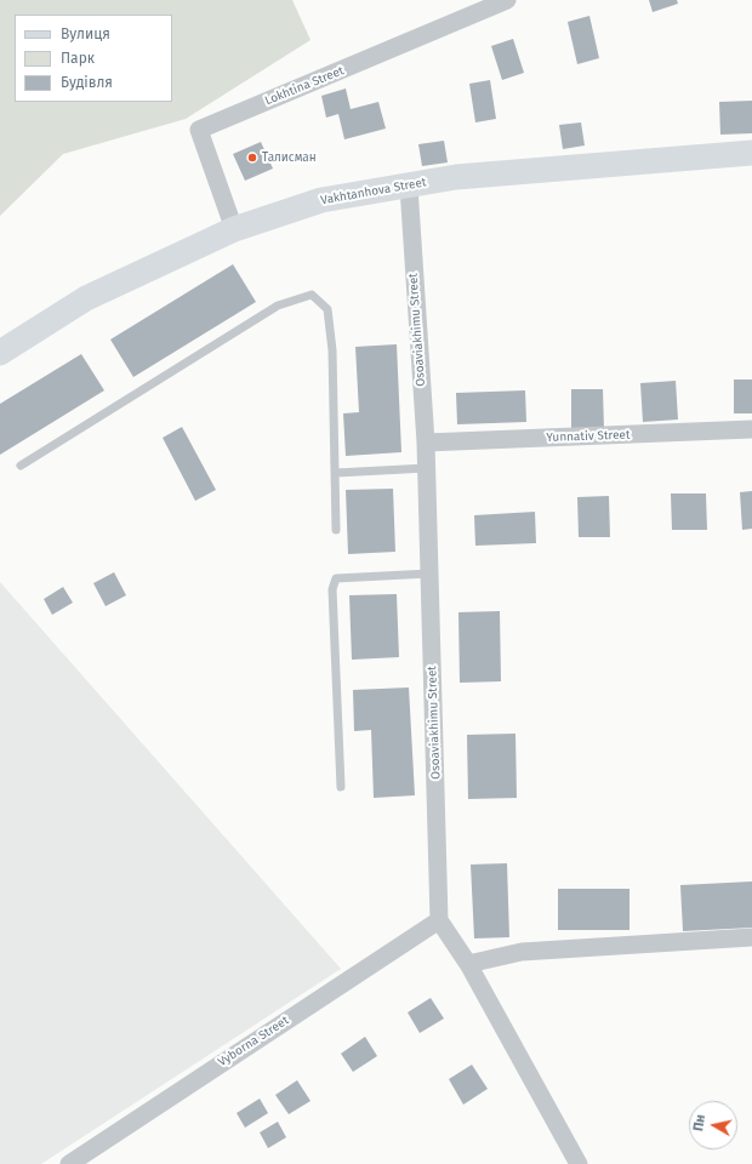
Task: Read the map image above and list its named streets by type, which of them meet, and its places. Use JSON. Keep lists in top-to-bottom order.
{
  "streets": {
    "main road": ["Vakhtanhova Street"],
    "street": [
      "Lokhtina Street",
      "Osoaviakhimu Street",
      "Yunnativ Street",
      "Vyborna Street"
    ]
  },
  "crossings": [
    ["Lokhtina Street", "Vakhtanhova Street"],
    ["Vakhtanhova Street", "Osoaviakhimu Street"],
    ["Osoaviakhimu Street", "Yunnativ Street"],
    ["Osoaviakhimu Street", "Vyborna Street"]
  ],
  "places": ["Талисман"],
  "legend": ["Вулиця", "Парк", "Будівля"],
  "north": "left"
}
